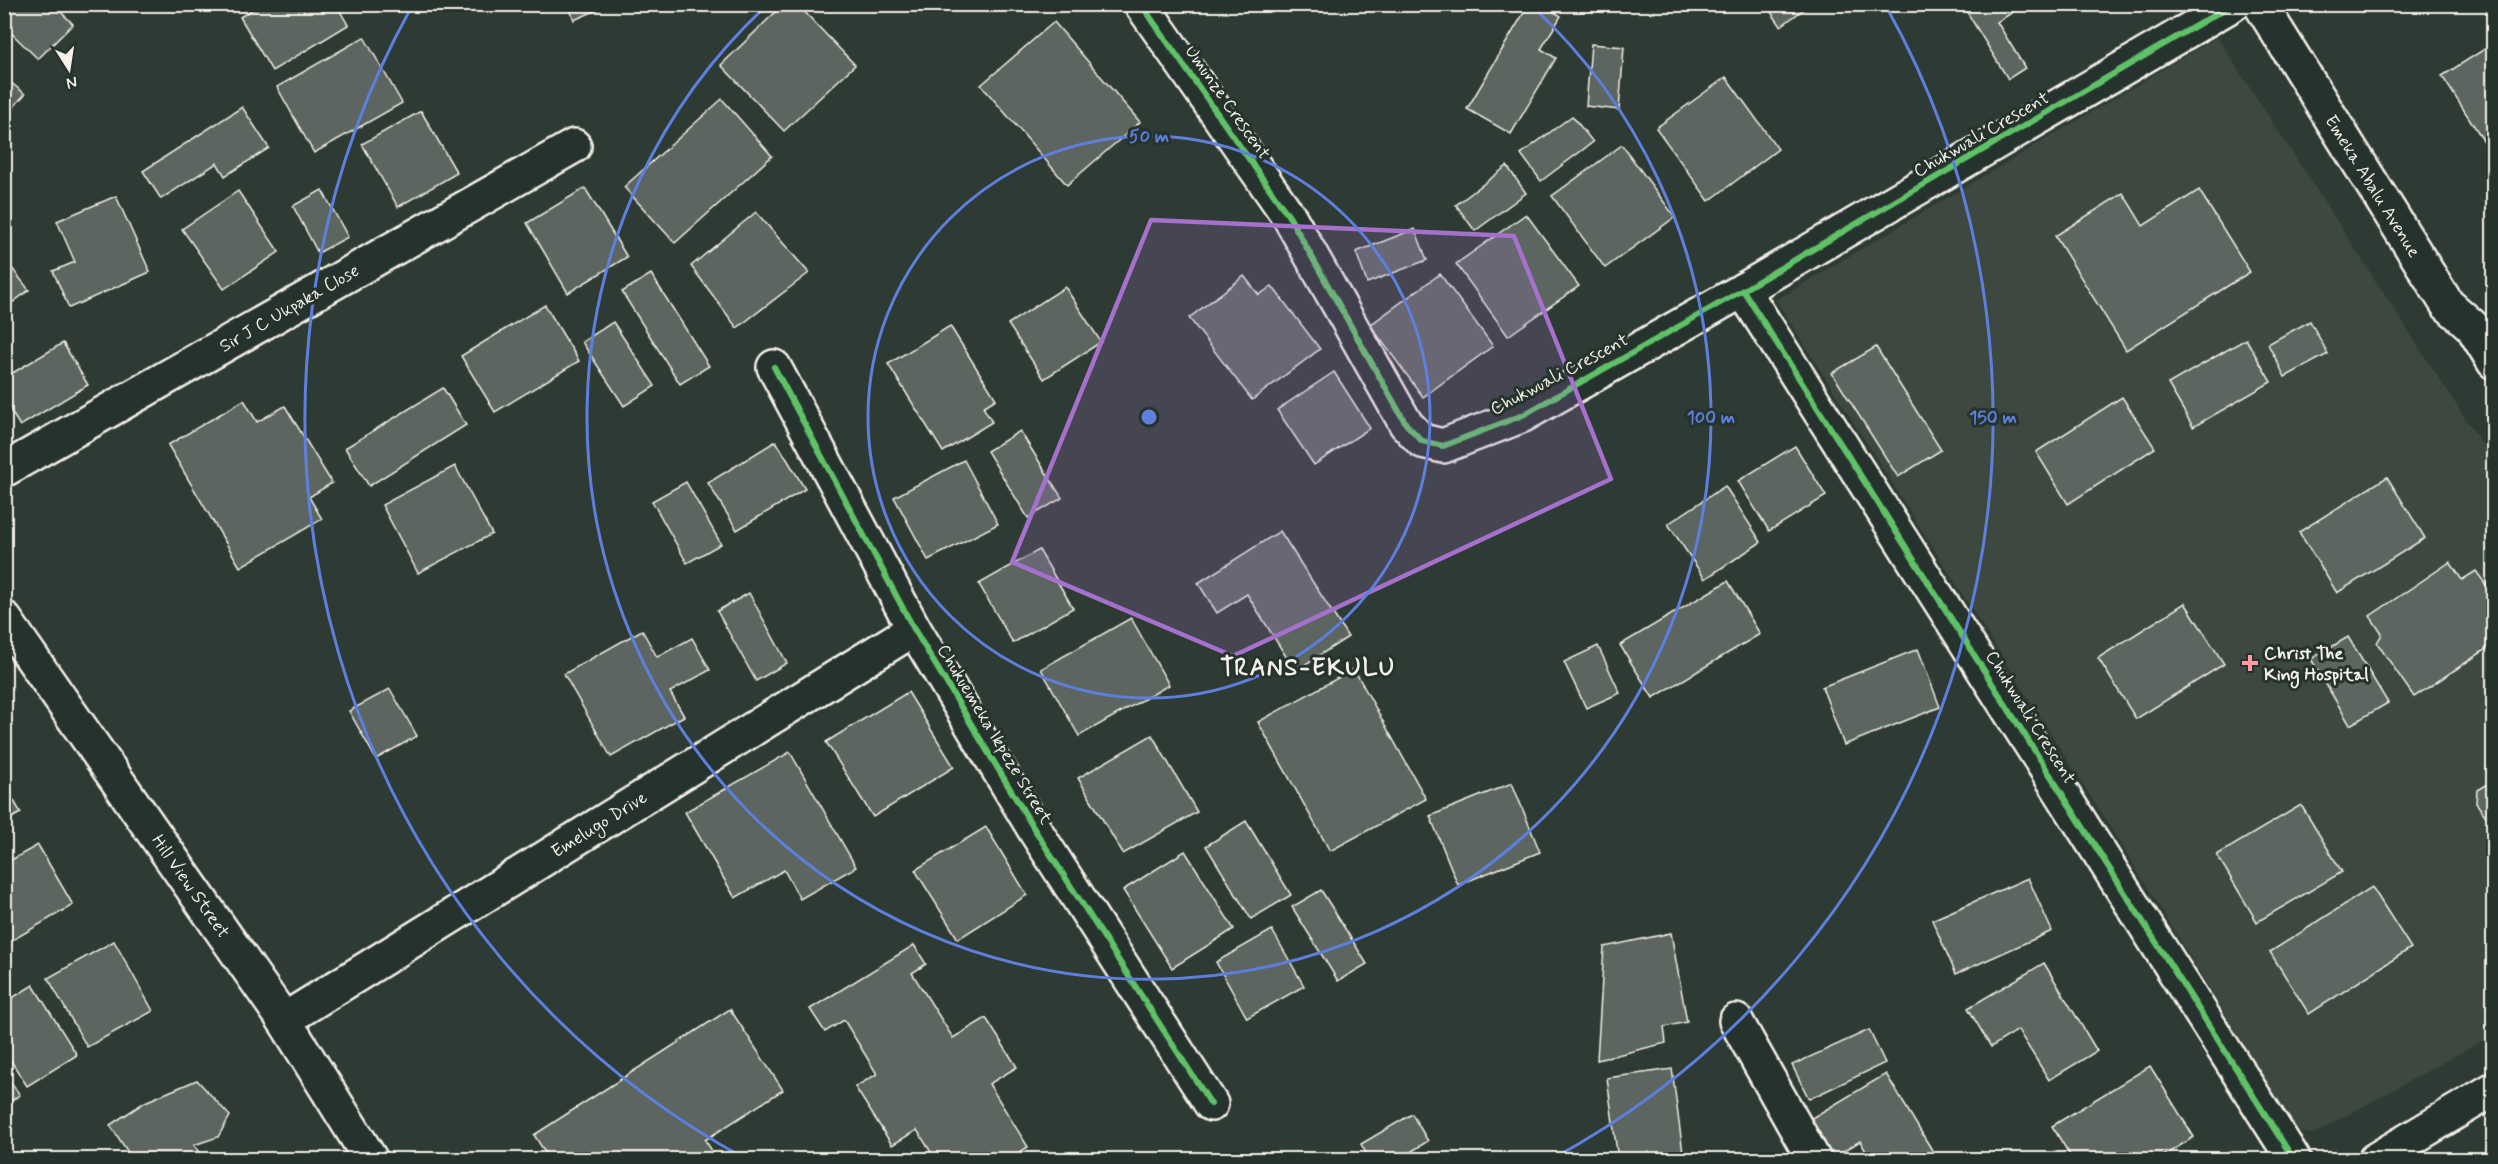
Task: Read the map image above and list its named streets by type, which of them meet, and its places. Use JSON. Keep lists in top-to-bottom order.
{
  "streets": {
    "street": [
      "Umunze Crescent",
      "Chukwuali Crescent",
      "Emeka Abalu Avenue",
      "Sir J C Ukpaka Close",
      "Chukuemeka Ikpeze Street",
      "Emelugo Drive",
      "Hill View Street"
    ]
  },
  "crossings": [
    ["Umunze Crescent", "Chukwuali Crescent"],
    ["Chukuemeka Ikpeze Street", "Emelugo Drive"],
    ["Emelugo Drive", "Hill View Street"]
  ],
  "districts": ["TRANS-EKULU"],
  "places": {
    "health": ["Christ The King Hospital"]
  },
  "north": "bottom",
  "rings": ["50 m", "100 m", "150 m"]
}
